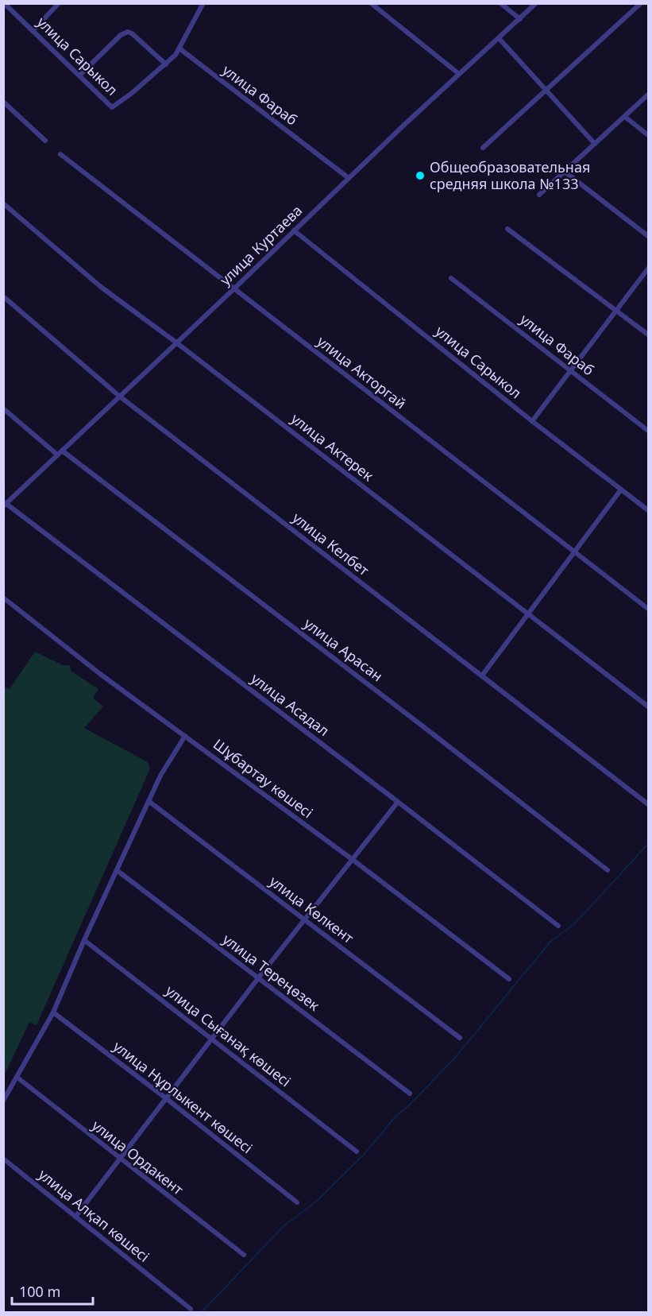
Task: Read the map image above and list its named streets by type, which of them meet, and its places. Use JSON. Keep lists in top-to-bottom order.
{
  "streets": {
    "street": [
      "улица Сарыкол",
      "улица Фараб",
      "улица Куртаева",
      "улица Акторгай",
      "улица Актерек",
      "улица Келбет",
      "улица Арасан",
      "улица Асадал",
      "Шұбартау көшесі",
      "улица Көлкент",
      "улица Тереңөзек",
      "улица Сығанақ көшесі",
      "улица Нұрлыкент көшесі",
      "улица Ордакент",
      "улица Алқап көшесі"
    ]
  },
  "crossings": [
    ["улица Сарыкол", "улица Куртаева"],
    ["улица Фараб", "улица Куртаева"],
    ["улица Куртаева", "улица Акторгай"],
    ["улица Куртаева", "улица Актерек"],
    ["улица Куртаева", "улица Келбет"],
    ["улица Куртаева", "улица Арасан"],
    ["улица Куртаева", "улица Асадал"]
  ],
  "places": ["Общеобразовательная средняя школа №133"],
  "scale_bar": "100 m"
}
